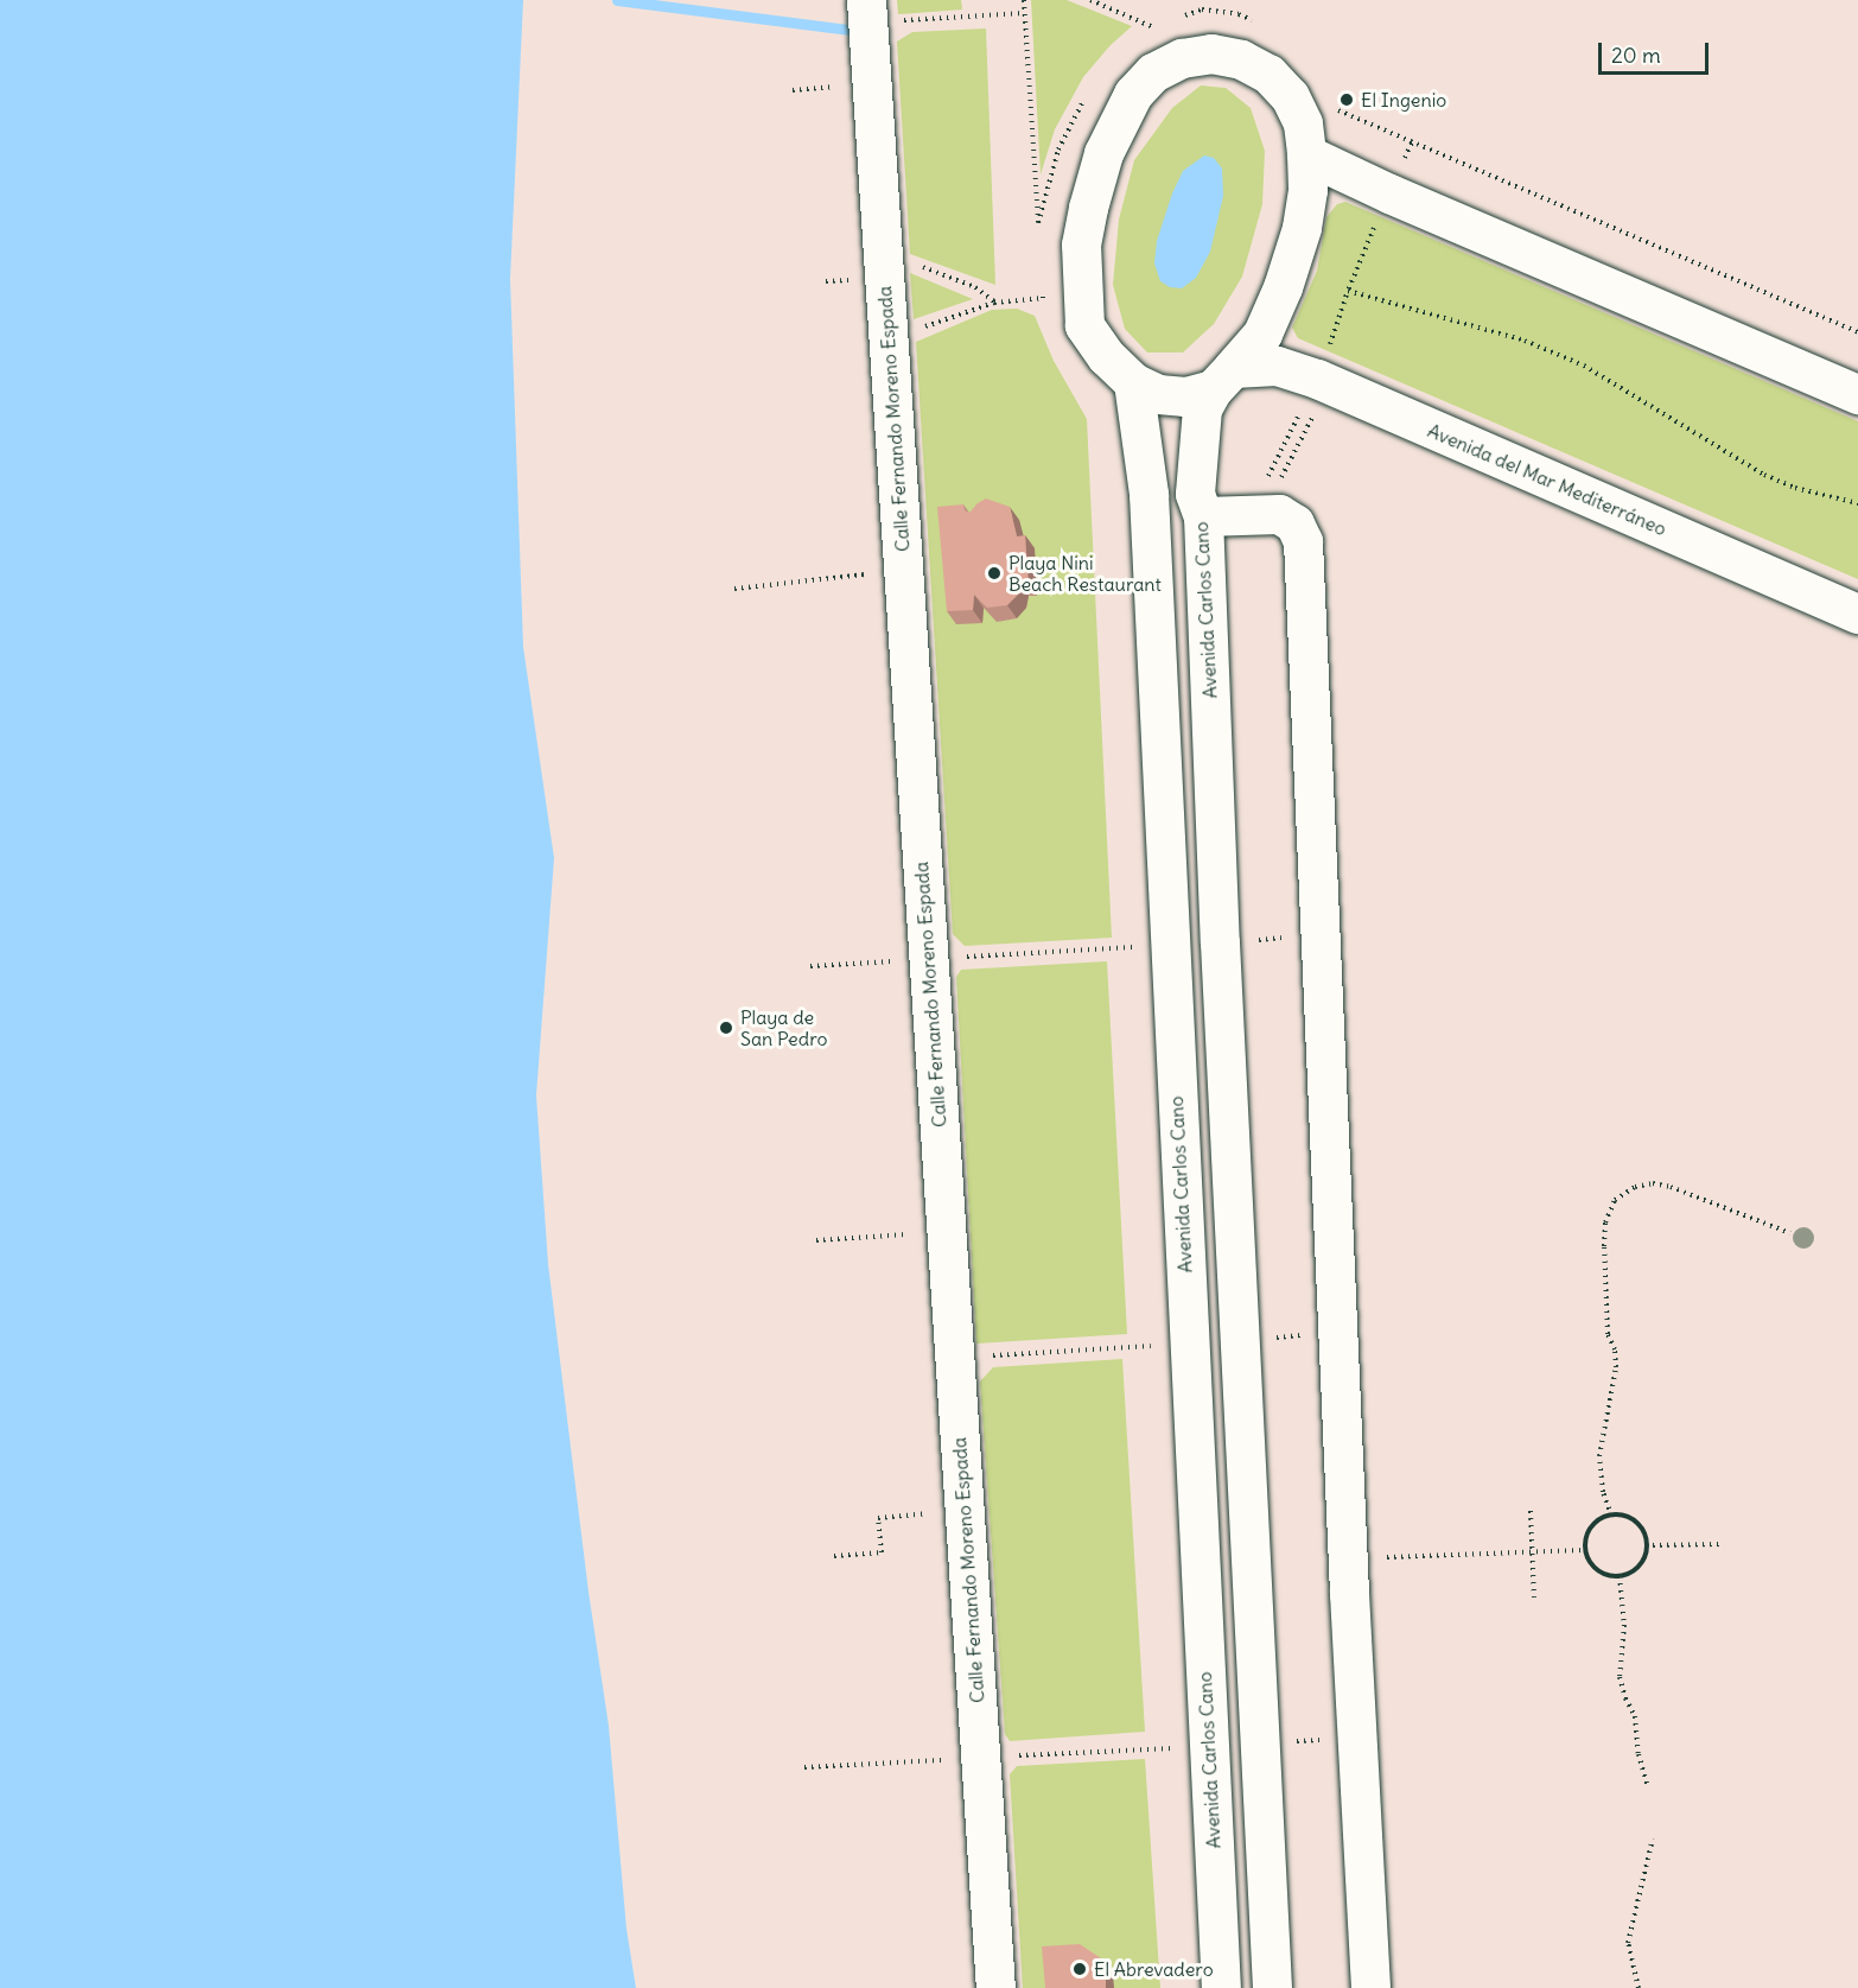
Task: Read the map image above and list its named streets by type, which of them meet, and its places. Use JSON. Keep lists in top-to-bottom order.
{
  "streets": {
    "street": ["Calle Fernando Moreno Espada", "Avenida del Mar Mediterráneo", "Avenida Carlos Cano"]
  },
  "crossings": [
    ["Avenida del Mar Mediterráneo", "Avenida Carlos Cano"]
  ],
  "places": [
    "El Ingenio",
    "Playa Nini Beach Restaurant",
    "Playa de San Pedro",
    "El Abrevadero"
  ],
  "scale_bar": "20 m"
}
